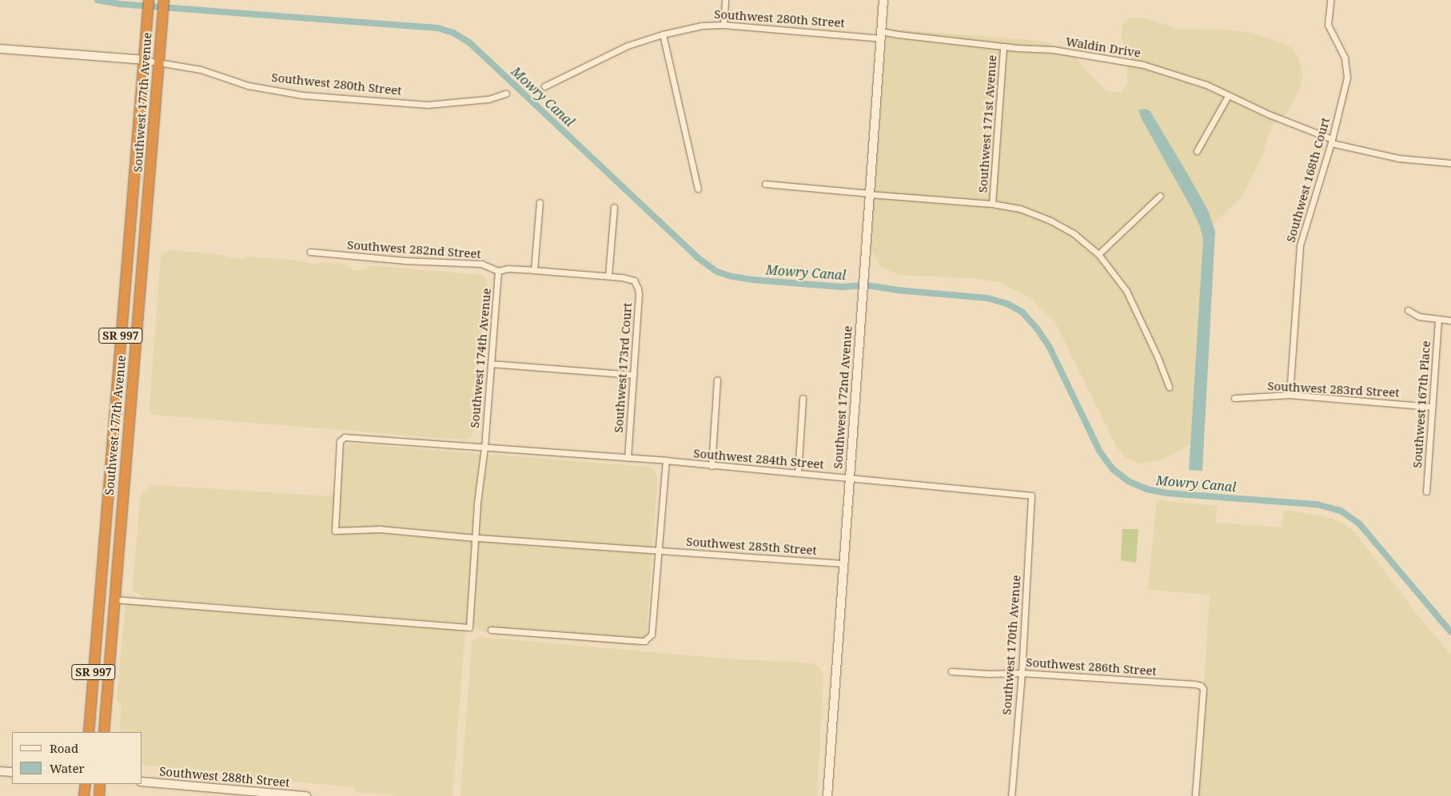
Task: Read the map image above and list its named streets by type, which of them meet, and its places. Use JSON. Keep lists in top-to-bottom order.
{
  "streets": {
    "highway": ["Southwest 177th Avenue", "SR 997"],
    "street": [
      "Southwest 280th Street",
      "Waldin Drive",
      "Southwest 171st Avenue",
      "Southwest 168th Court",
      "Southwest 282nd Street",
      "Southwest 174th Avenue",
      "Southwest 173rd Court",
      "Southwest 283rd Street",
      "Southwest 172nd Avenue",
      "Southwest 167th Place",
      "Southwest 284th Street",
      "Southwest 285th Street",
      "Southwest 170th Avenue",
      "Southwest 286th Street",
      "Southwest 288th Street"
    ]
  },
  "crossings": [
    ["Southwest 280th Street", "Waldin Drive"],
    ["Southwest 280th Street", "Southwest 177th Avenue"],
    ["Southwest 280th Street", "Southwest 172nd Avenue"],
    ["Waldin Drive", "Southwest 171st Avenue"],
    ["Waldin Drive", "Southwest 168th Court"],
    ["Waldin Drive", "Southwest 172nd Avenue"],
    ["Southwest 177th Avenue", "Southwest 174th Avenue"],
    ["Southwest 168th Court", "Southwest 283rd Street"],
    ["Southwest 282nd Street", "Southwest 174th Avenue"],
    ["Southwest 282nd Street", "Southwest 173rd Court"],
    ["Southwest 174th Avenue", "Southwest 284th Street"],
    ["Southwest 174th Avenue", "Southwest 285th Street"],
    ["Southwest 173rd Court", "Southwest 284th Street"],
    ["Southwest 283rd Street", "Southwest 167th Place"],
    ["Southwest 172nd Avenue", "Southwest 284th Street"],
    ["Southwest 172nd Avenue", "Southwest 285th Street"],
    ["Southwest 284th Street", "Southwest 285th Street"],
    ["Southwest 284th Street", "Southwest 170th Avenue"],
    ["Southwest 170th Avenue", "Southwest 286th Street"]
  ],
  "water": ["Mowry Canal"],
  "legend": ["Road", "Water"]
}
